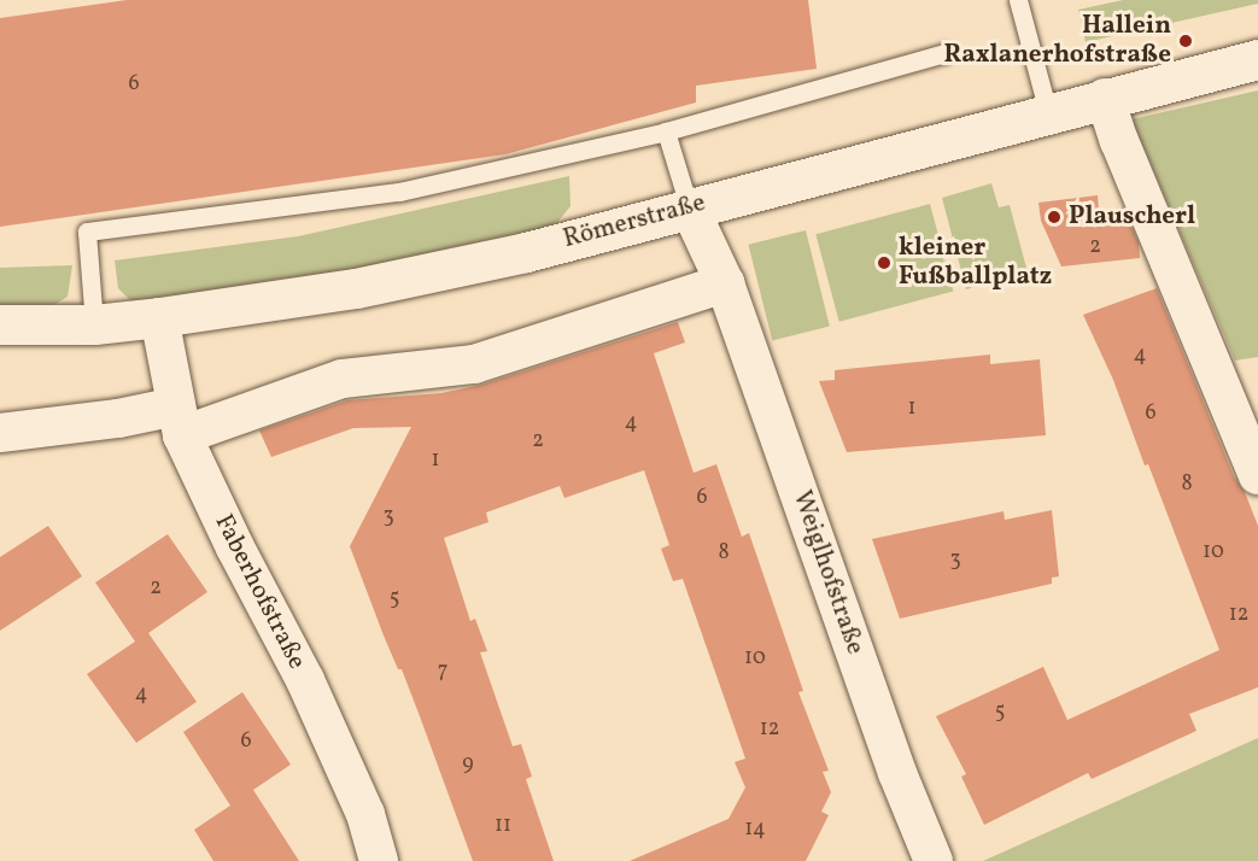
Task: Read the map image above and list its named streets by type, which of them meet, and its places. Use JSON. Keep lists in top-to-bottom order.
{
  "streets": {
    "street": ["Römerstraße", "Weiglhofstraße", "Faberhofstraße"]
  },
  "crossings": [
    ["Römerstraße", "Weiglhofstraße"],
    ["Römerstraße", "Faberhofstraße"]
  ],
  "places": ["Hallein Raxlanerhofstraße", "Plauscherl", "kleiner Fußballplatz"],
  "house_numbers": [
    "6",
    "2",
    "4",
    "1",
    "6",
    "4",
    "2",
    "1",
    "8",
    "6",
    "3",
    "10",
    "8",
    "3",
    "2",
    "5",
    "12",
    "10",
    "7",
    "4",
    "5",
    "12",
    "6",
    "9",
    "11",
    "14"
  ]
}
